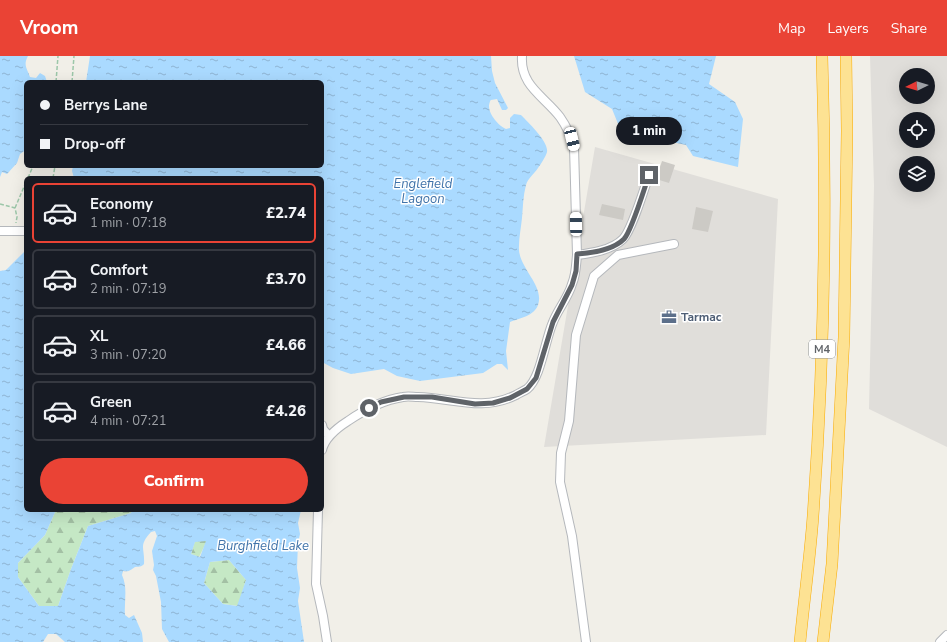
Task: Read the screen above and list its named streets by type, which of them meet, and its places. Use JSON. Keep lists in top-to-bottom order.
{
  "streets": {
    "highway": ["M4"]
  },
  "water": ["Englefield Lagoon", "Burghfield Lake"],
  "places": {
    "office": ["Tarmac"]
  },
  "north": "left",
  "page": {
    "header": "Vroom",
    "nav": ["Map", "Layers", "Share"],
    "banner": ["Berrys Lane", "Drop-off"],
    "bubble": "1 min",
    "list": [
      {
        "name": "Economy",
        "note": "1 min · 07:18",
        "value": "£2.74"
      },
      {
        "name": "Comfort",
        "note": "2 min · 07:19",
        "value": "£3.70"
      },
      {
        "name": "XL",
        "note": "3 min · 07:20",
        "value": "£4.66"
      },
      {
        "name": "Green",
        "note": "4 min · 07:21",
        "value": "£4.26"
      }
    ],
    "buttons": "Confirm"
  }
}
